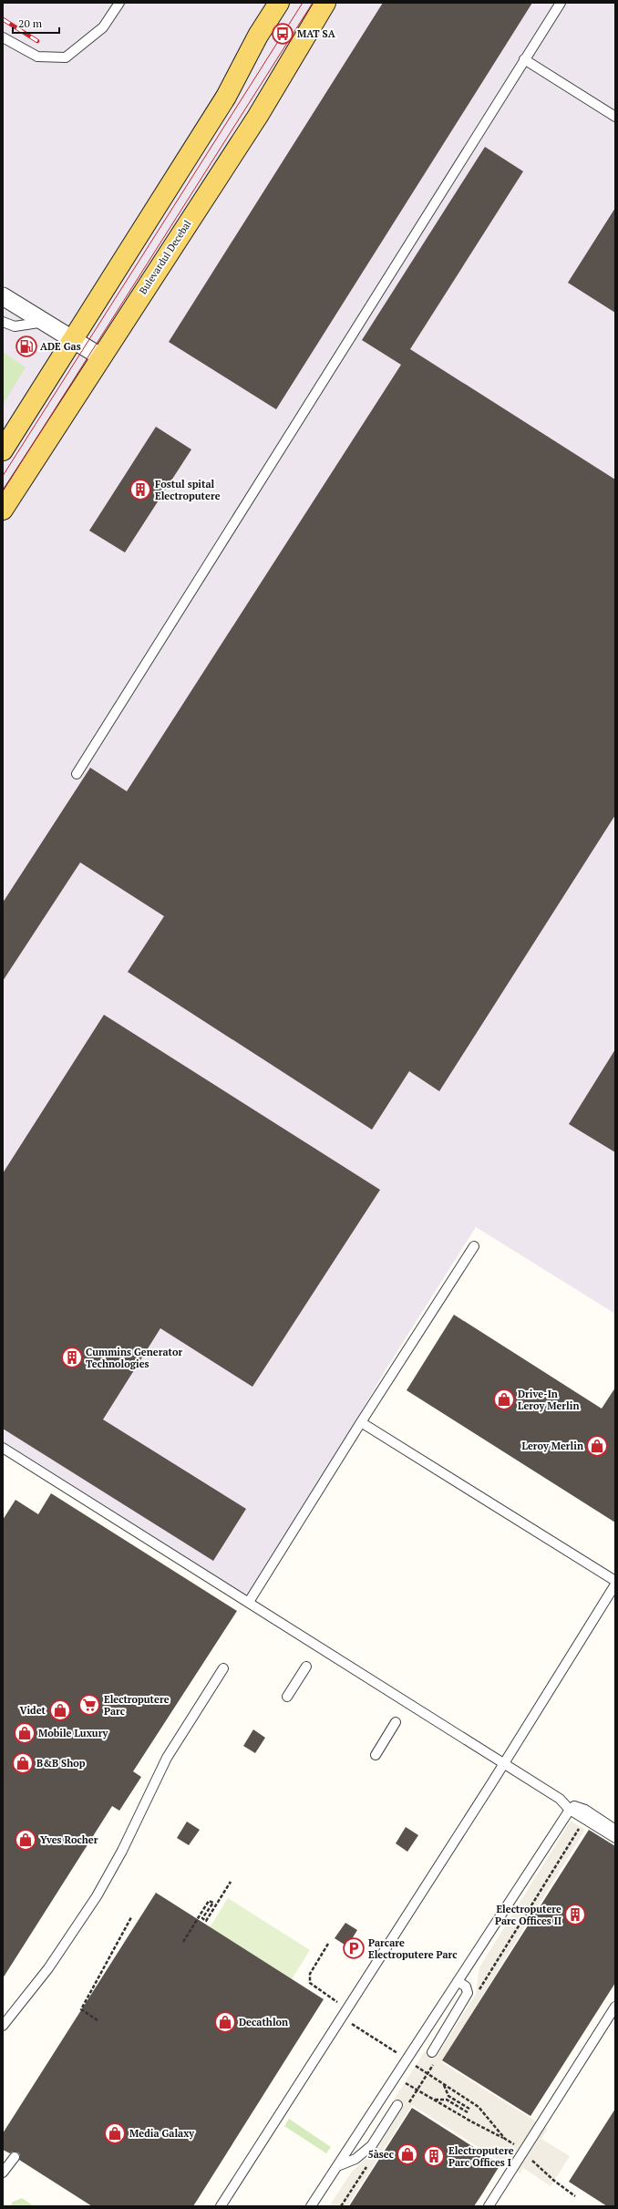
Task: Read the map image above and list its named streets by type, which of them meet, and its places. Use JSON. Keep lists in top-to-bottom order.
{
  "streets": {
    "main road": ["Bulevardul Decebal"]
  },
  "places": {
    "bus stop": ["MAT SA"],
    "fuel station": ["ADE Gas"],
    "building": [
      "Fostul spital Electroputere",
      "Cummins Generator Technologies",
      "Electroputere Parc Offices II",
      "Electroputere Parc Offices I"
    ],
    "shop": [
      "Drive-In Leroy Merlin",
      "Leroy Merlin",
      "Videt",
      "Mobile Luxury",
      "B&B Shop",
      "Yves Rocher",
      "Decathlon",
      "Media Galaxy",
      "5àsec"
    ],
    "supermarket": ["Electroputere Parc"],
    "parking": ["Parcare Electroputere Parc"]
  },
  "scale_bar": "20 m"
}
